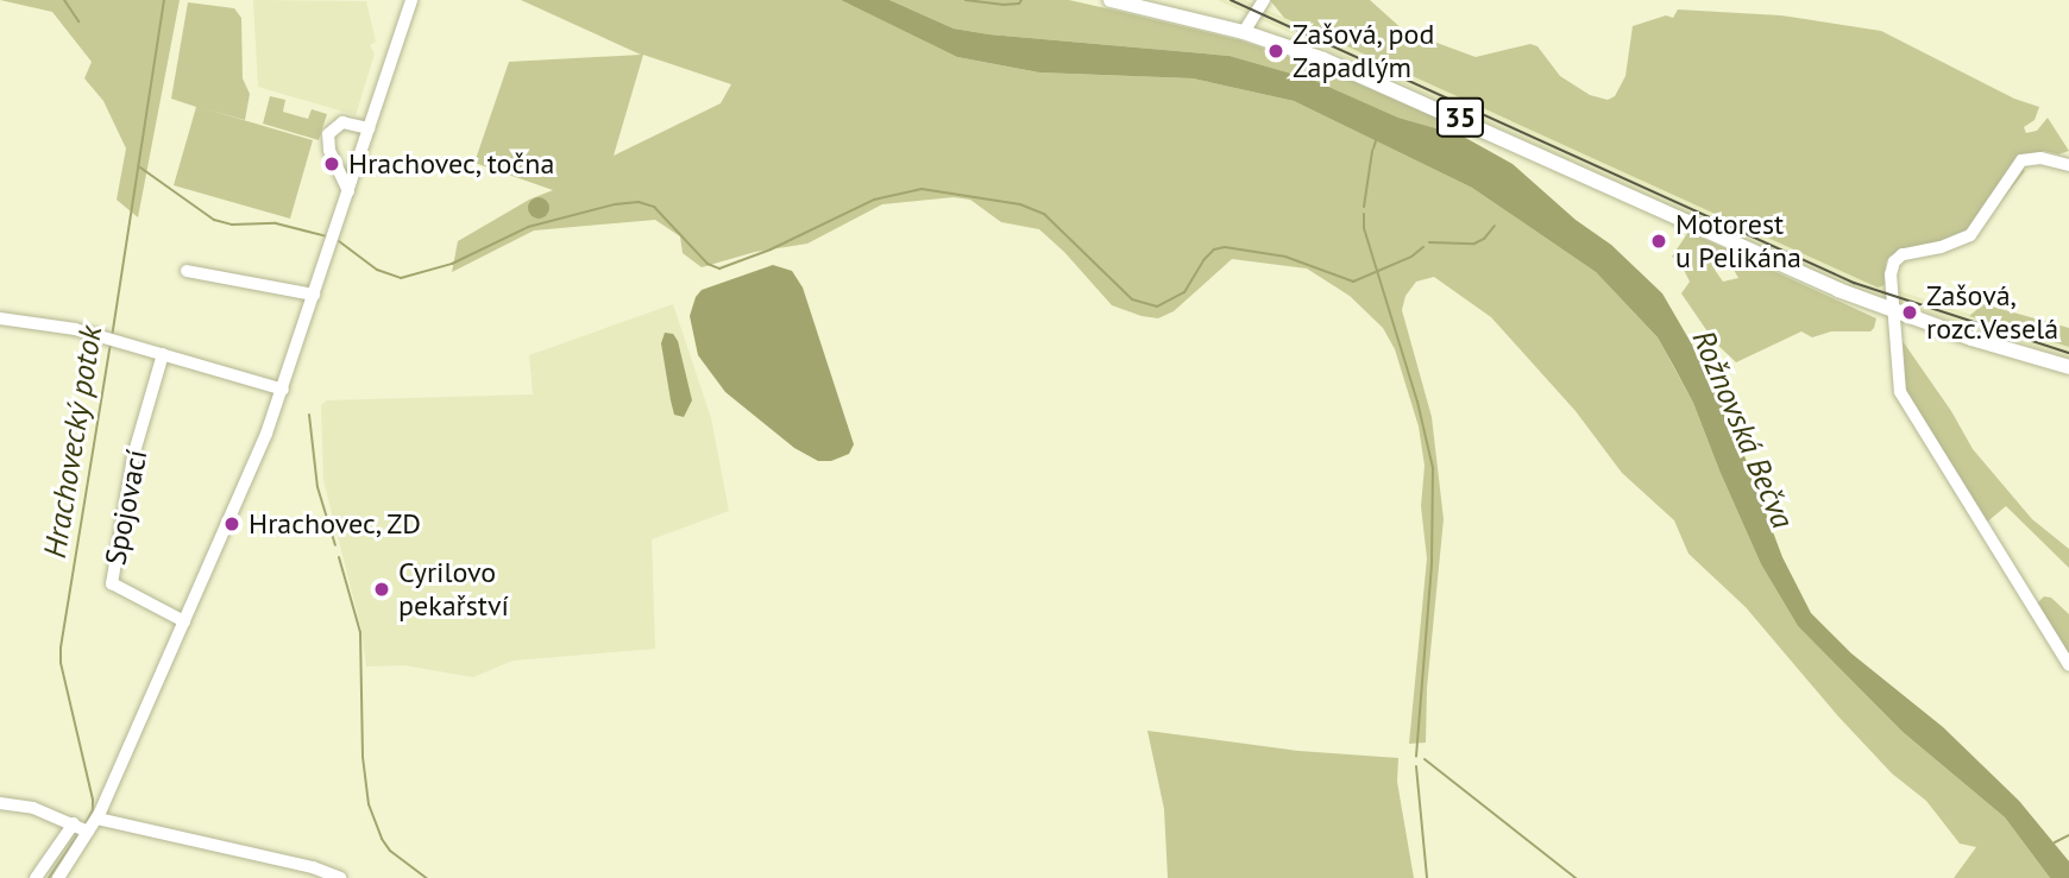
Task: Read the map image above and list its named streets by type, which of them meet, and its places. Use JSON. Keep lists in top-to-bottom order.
{
  "streets": {
    "main road": ["35"],
    "street": ["Spojovací"]
  },
  "water": ["Rožnovská Bečva", "Hrachovecký potok"],
  "places": [
    "Zašová, pod Zapadlým",
    "Hrachovec, točna",
    "Motorest u Pelikána",
    "Zašová, rozc.Veselá",
    "Hrachovec, ZD",
    "Cyrilovo pekařství"
  ]
}
